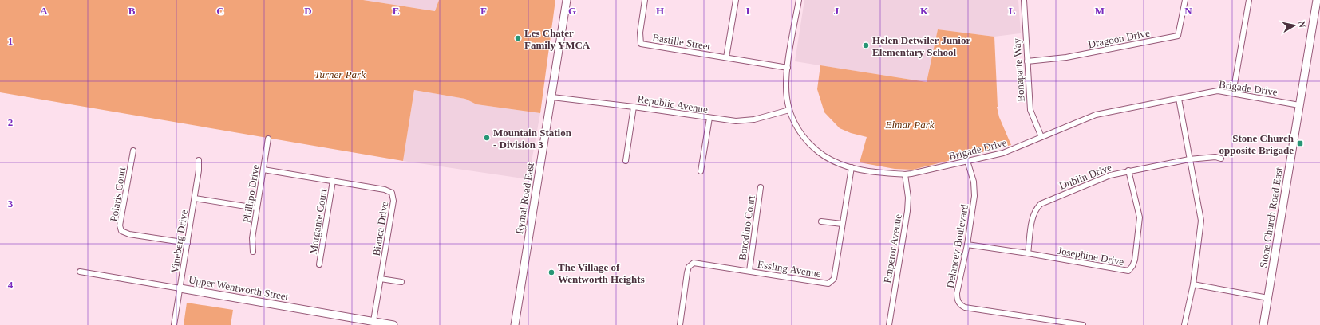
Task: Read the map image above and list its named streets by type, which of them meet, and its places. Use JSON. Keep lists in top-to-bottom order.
{
  "streets": {
    "main road": ["Rymal Road East", "Stone Church Road East", "Upper Wentworth Street"],
    "street": [
      "Dragoon Drive",
      "Bastille Street",
      "Bonaparte Way",
      "Brigade Drive",
      "Republic Avenue",
      "Dublin Drive",
      "Phillipo Drive",
      "Polaris Court",
      "Morgante Court",
      "Borodino Court",
      "Bianca Drive",
      "Vineberg Drive",
      "Delancey Boulevard",
      "Emperor Avenue",
      "Josephine Drive",
      "Essling Avenue"
    ]
  },
  "crossings": [
    ["Dragoon Drive", "Bonaparte Way"],
    ["Bastille Street", "Brigade Drive"],
    ["Bonaparte Way", "Brigade Drive"],
    ["Brigade Drive", "Republic Avenue"],
    ["Brigade Drive", "Stone Church Road East"],
    ["Brigade Drive", "Delancey Boulevard"],
    ["Brigade Drive", "Emperor Avenue"],
    ["Brigade Drive", "Essling Avenue"],
    ["Republic Avenue", "Rymal Road East"],
    ["Dublin Drive", "Josephine Drive"],
    ["Phillipo Drive", "Bianca Drive"],
    ["Polaris Court", "Vineberg Drive"],
    ["Morgante Court", "Bianca Drive"],
    ["Borodino Court", "Essling Avenue"],
    ["Bianca Drive", "Upper Wentworth Street"],
    ["Vineberg Drive", "Upper Wentworth Street"],
    ["Delancey Boulevard", "Josephine Drive"]
  ],
  "parks": ["Turner Park", "Elmar Park"],
  "places": {
    "other": [
      "Les Chater Family YMCA",
      "Helen Detwiler Junior Elementary School",
      "Mountain Station - Division 3",
      "The Village of Wentworth Heights"
    ],
    "transit": ["Stone Church opposite Brigade"]
  },
  "north": "right",
  "grid": {
    "columns": [
      "A",
      "B",
      "C",
      "D",
      "E",
      "F",
      "G",
      "H",
      "I",
      "J",
      "K",
      "L",
      "M",
      "N"
    ],
    "rows": [
      "1",
      "2",
      "3",
      "4"
    ]
  }
}
